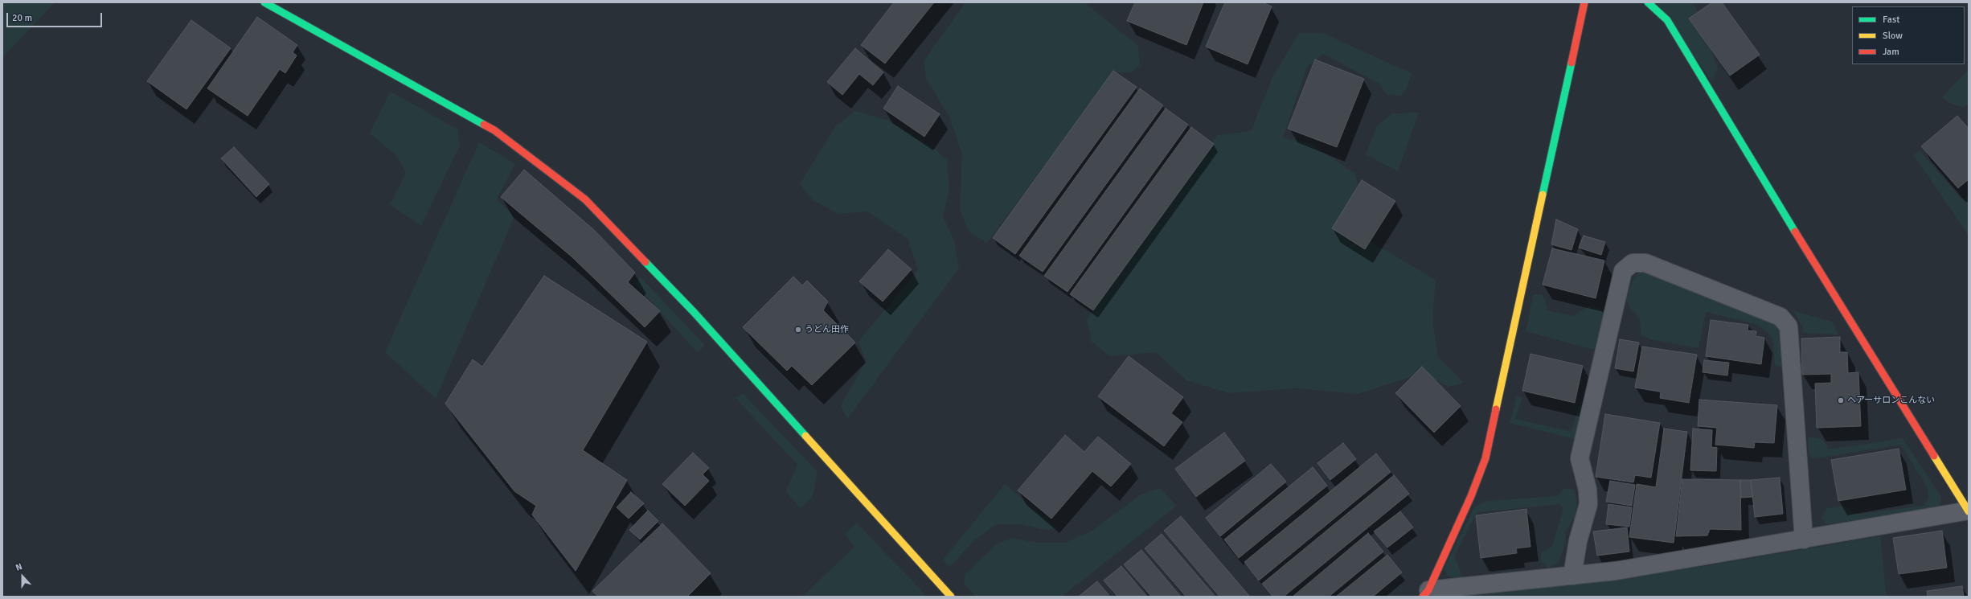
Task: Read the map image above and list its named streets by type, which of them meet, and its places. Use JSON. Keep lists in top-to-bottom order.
{
  "places": ["うどん田作", "ヘアーサロンこんない"],
  "legend": ["Fast", "Slow", "Jam"],
  "scale_bar": "20 m",
  "north": "top"
}
